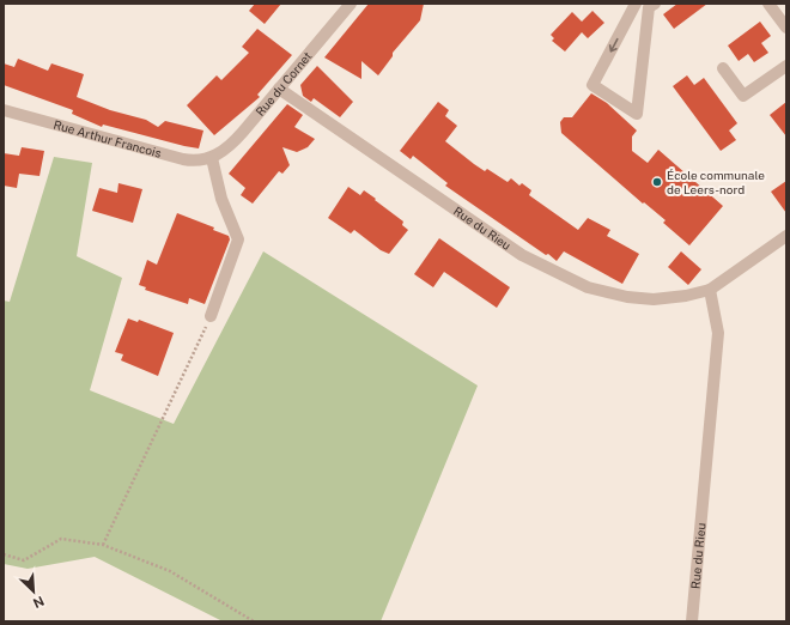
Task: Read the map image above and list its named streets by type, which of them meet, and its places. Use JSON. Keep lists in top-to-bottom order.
{
  "streets": {
    "street": ["Rue du Cornet", "Rue Arthur Francois", "Rue du Rieu"]
  },
  "crossings": [
    ["Rue du Cornet", "Rue Arthur Francois"],
    ["Rue du Cornet", "Rue du Rieu"]
  ],
  "places": ["École communale de Leers-nord"],
  "north": "bottom right"
}
